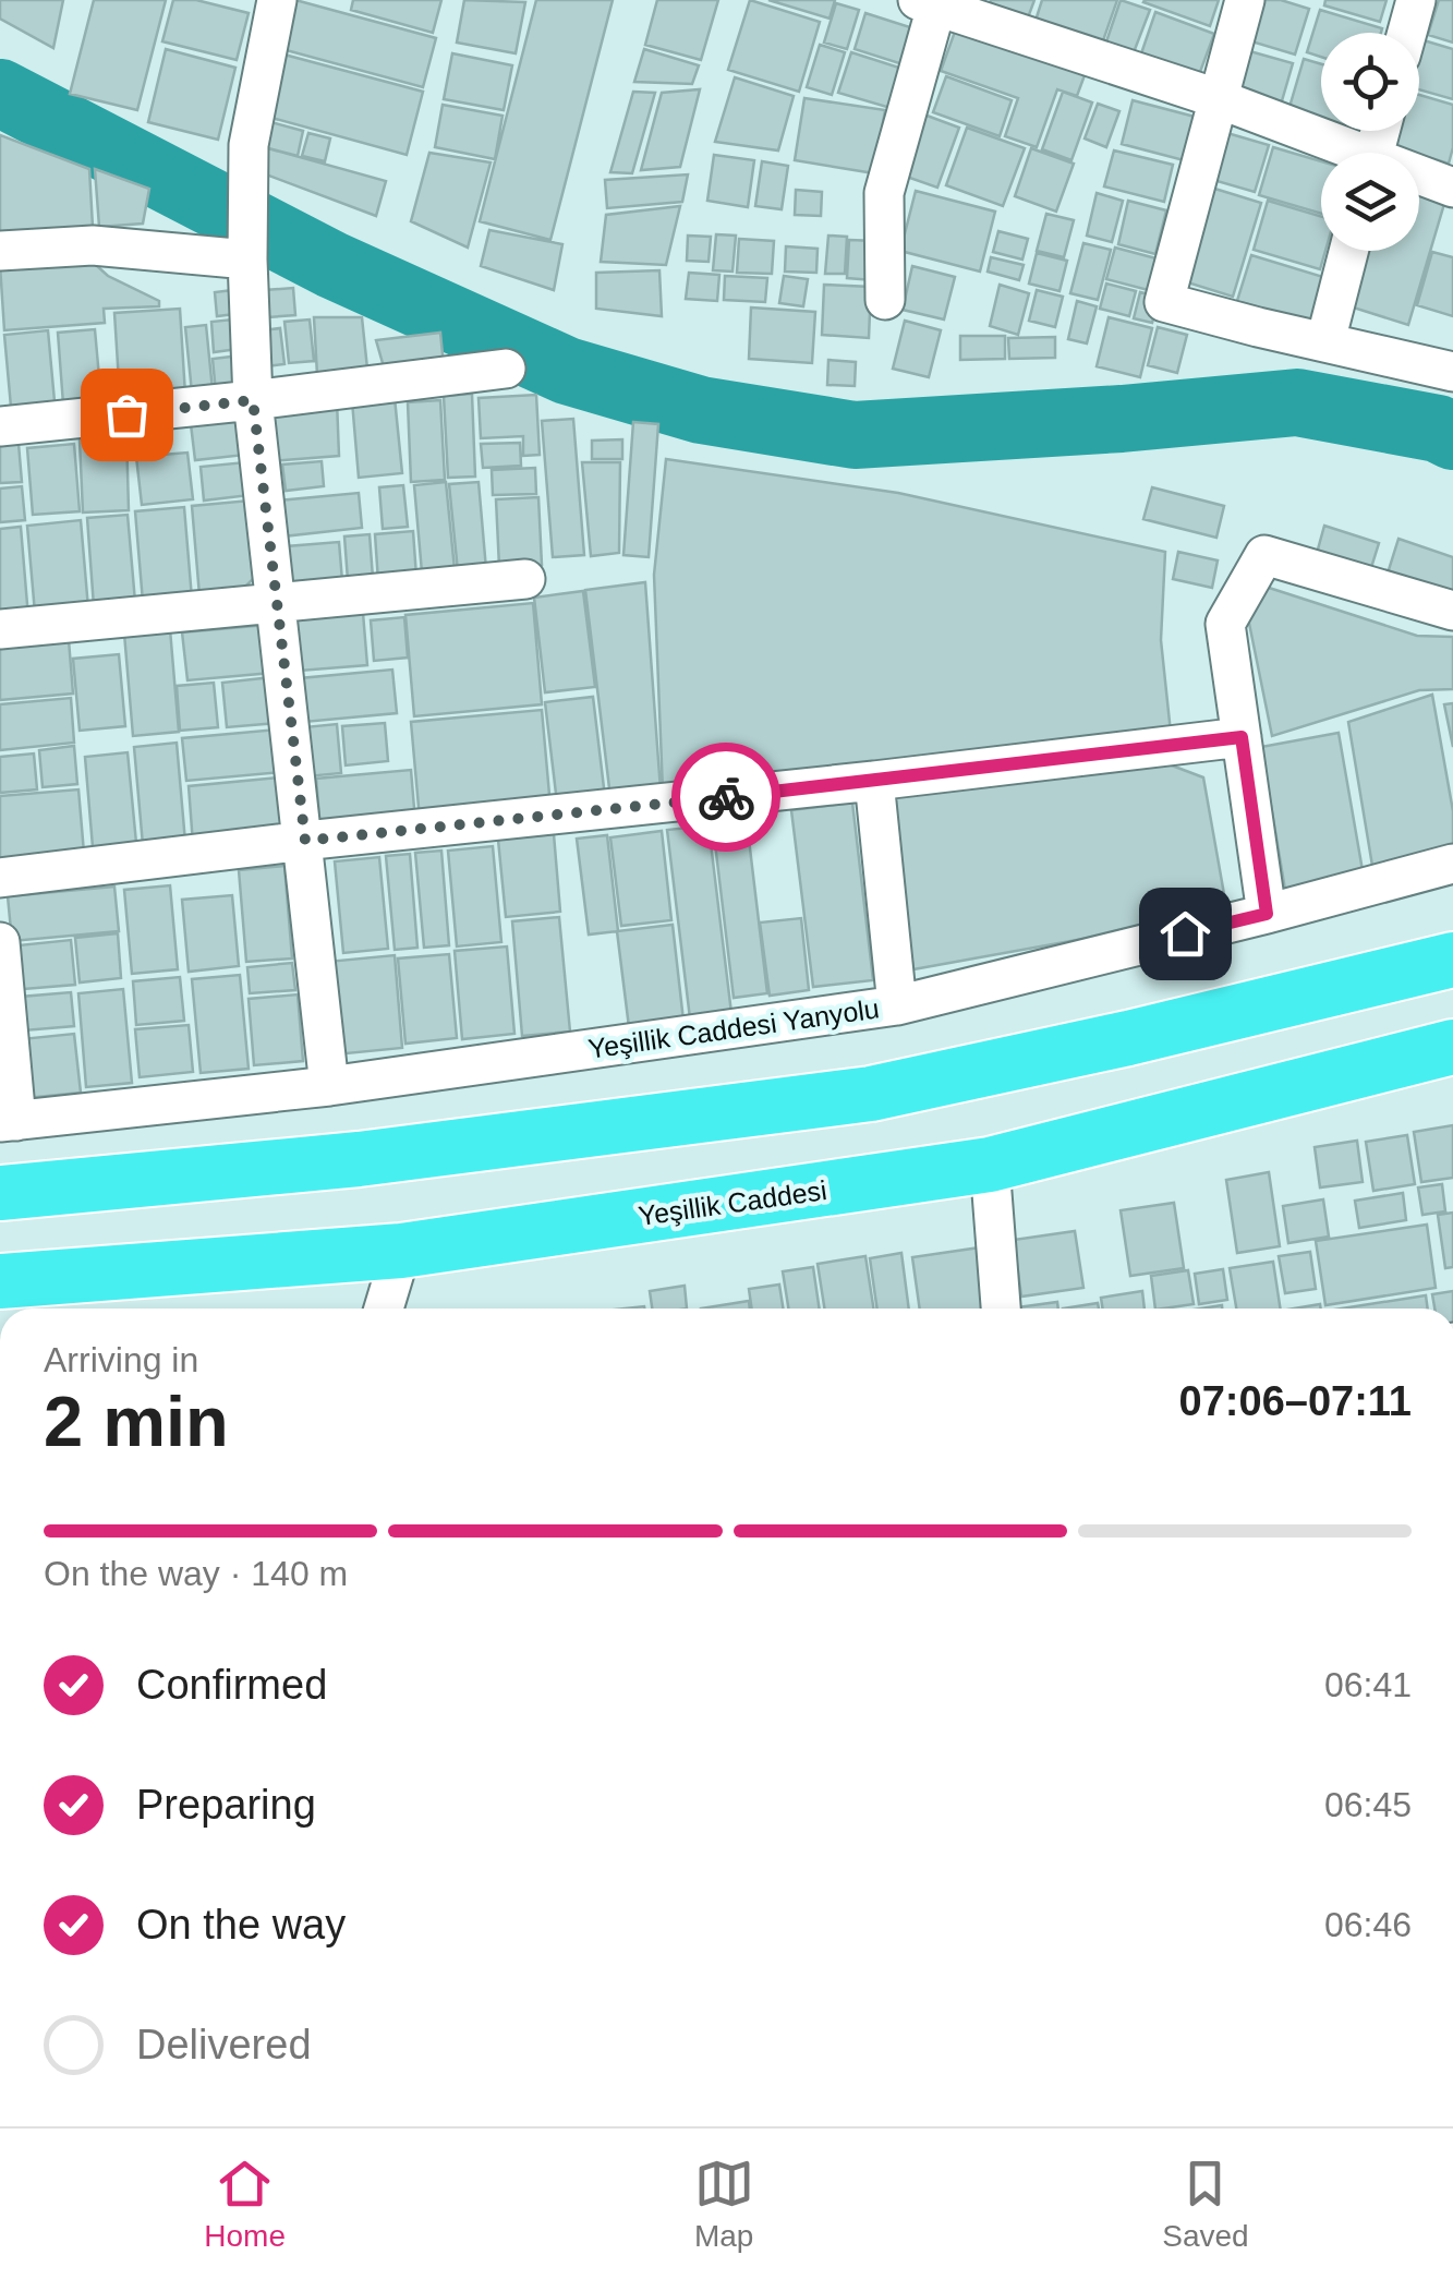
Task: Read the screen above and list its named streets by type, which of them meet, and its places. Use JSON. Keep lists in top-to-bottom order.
{
  "streets": {
    "highway": ["Yeşillik Caddesi"],
    "street": ["Yeşillik Caddesi Yanyolu"]
  },
  "page": {
    "heading": ["2 min", "Arriving in", "07:06–07:11"],
    "bar": "On the way · 140 m",
    "list": [
      ["Confirmed", "06:41"],
      ["Preparing", "06:45"],
      ["On the way", "06:46"],
      "Delivered"
    ],
    "tabs": ["Home", "Map", "Saved"]
  }
}
